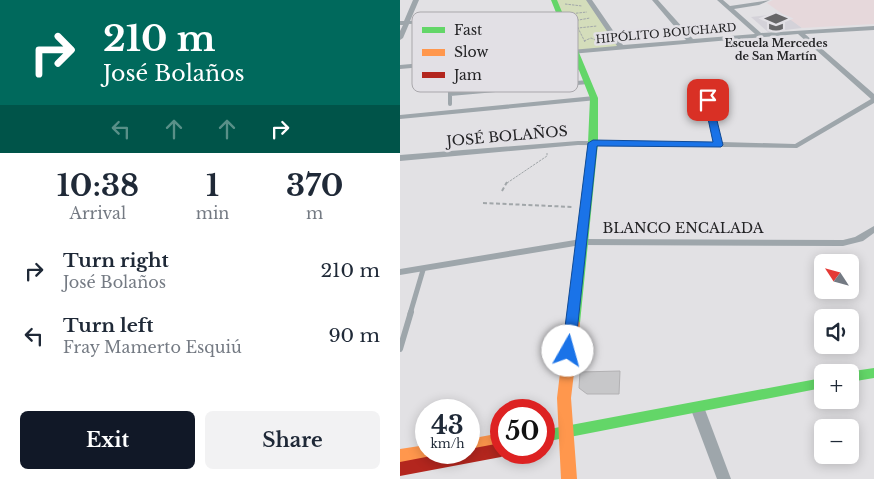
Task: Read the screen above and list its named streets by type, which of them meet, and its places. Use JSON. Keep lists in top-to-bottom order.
{
  "streets": {
    "street": ["HIPÓLITO BOUCHARD", "JOSÉ BOLAÑOS", "BLANCO ENCALADA"]
  },
  "places": {
    "school or university": ["Escuela Mercedes de San Martín"]
  },
  "legend": ["Fast", "Slow", "Jam"],
  "north": "top left",
  "page": {
    "turn": ["210 m", "José Bolaños"],
    "eta": [
      "10:38",
      "Arrival",
      "1",
      "min",
      "370",
      "m"
    ],
    "list": [
      {
        "name": "Turn right",
        "note": "José Bolaños",
        "value": "210 m"
      },
      {
        "name": "Turn left",
        "note": "Fray Mamerto Esquiú",
        "value": "90 m"
      }
    ],
    "map_buttons": ["+", "−"],
    "speed": "43 km/h",
    "limit": "50",
    "buttons": ["Exit", "Share"]
  }
}
